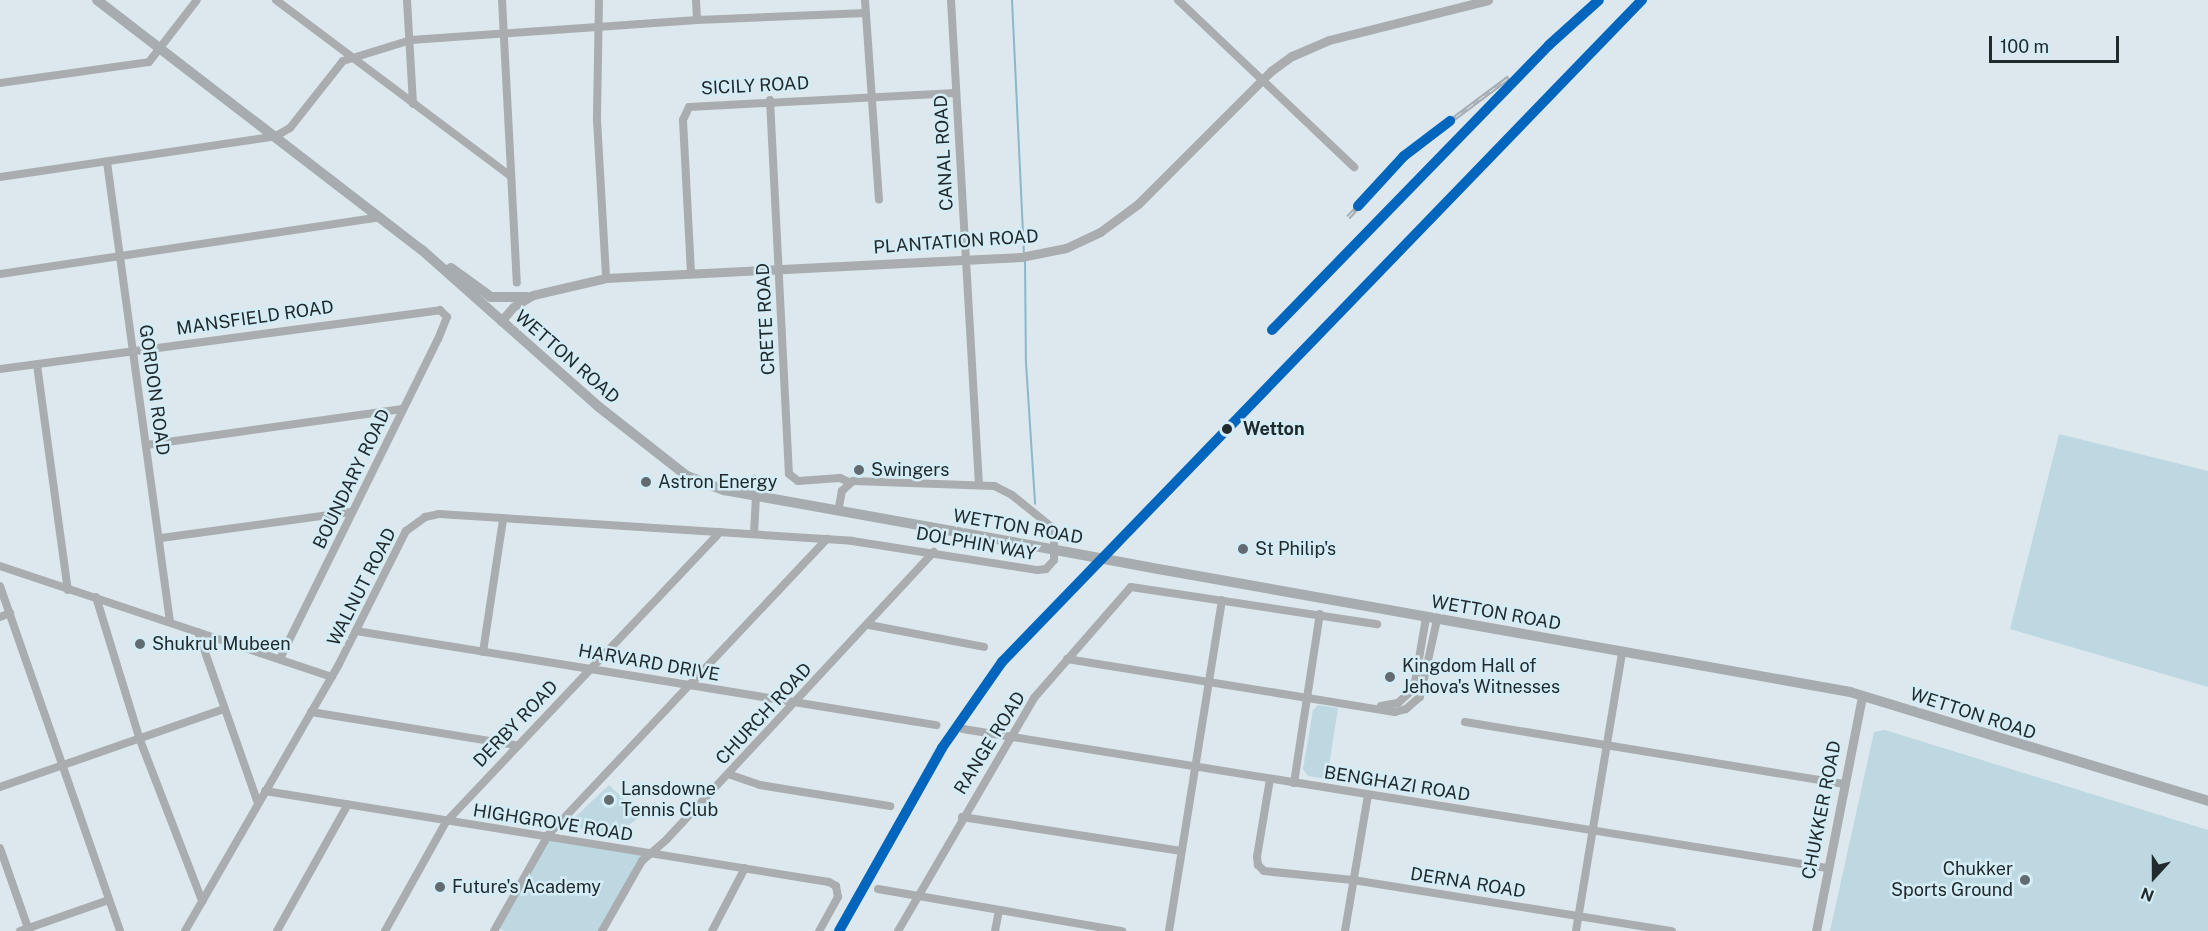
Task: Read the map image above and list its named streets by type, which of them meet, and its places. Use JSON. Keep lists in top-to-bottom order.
{
  "streets": {
    "main road": ["WETTON ROAD"],
    "street": [
      "SICILY ROAD",
      "CANAL ROAD",
      "PLANTATION ROAD",
      "MANSFIELD ROAD",
      "CRETE ROAD",
      "GORDON ROAD",
      "BOUNDARY ROAD",
      "DOLPHIN WAY",
      "WALNUT ROAD",
      "HARVARD DRIVE",
      "CHURCH ROAD",
      "DERBY ROAD",
      "RANGE ROAD",
      "BENGHAZI ROAD",
      "CHUKKER ROAD",
      "HIGHGROVE ROAD",
      "DERNA ROAD"
    ]
  },
  "crossings": [
    ["SICILY ROAD", "CANAL ROAD"],
    ["SICILY ROAD", "PLANTATION ROAD"],
    ["SICILY ROAD", "CRETE ROAD"],
    ["CANAL ROAD", "PLANTATION ROAD"],
    ["CANAL ROAD", "DOLPHIN WAY"],
    ["PLANTATION ROAD", "CRETE ROAD"],
    ["PLANTATION ROAD", "WETTON ROAD"],
    ["MANSFIELD ROAD", "GORDON ROAD"],
    ["MANSFIELD ROAD", "BOUNDARY ROAD"],
    ["CRETE ROAD", "DOLPHIN WAY"],
    ["WETTON ROAD", "CHUKKER ROAD"],
    ["DOLPHIN WAY", "WALNUT ROAD"],
    ["DOLPHIN WAY", "CHURCH ROAD"],
    ["WALNUT ROAD", "HARVARD DRIVE"],
    ["WALNUT ROAD", "DERBY ROAD"],
    ["WALNUT ROAD", "HIGHGROVE ROAD"],
    ["HARVARD DRIVE", "CHURCH ROAD"],
    ["HARVARD DRIVE", "DERBY ROAD"],
    ["CHURCH ROAD", "HIGHGROVE ROAD"],
    ["DERBY ROAD", "HIGHGROVE ROAD"],
    ["RANGE ROAD", "BENGHAZI ROAD"],
    ["BENGHAZI ROAD", "CHUKKER ROAD"],
    ["BENGHAZI ROAD", "DERNA ROAD"]
  ],
  "places": [
    "Wetton",
    "Swingers",
    "Astron Energy",
    "St Philip's",
    "Shukrul Mubeen",
    "Kingdom Hall of Jehova's Witnesses",
    "Lansdowne Tennis Club",
    "Chukker Sports Ground",
    "Future's Academy"
  ],
  "scale_bar": "100 m",
  "north": "bottom"
}
